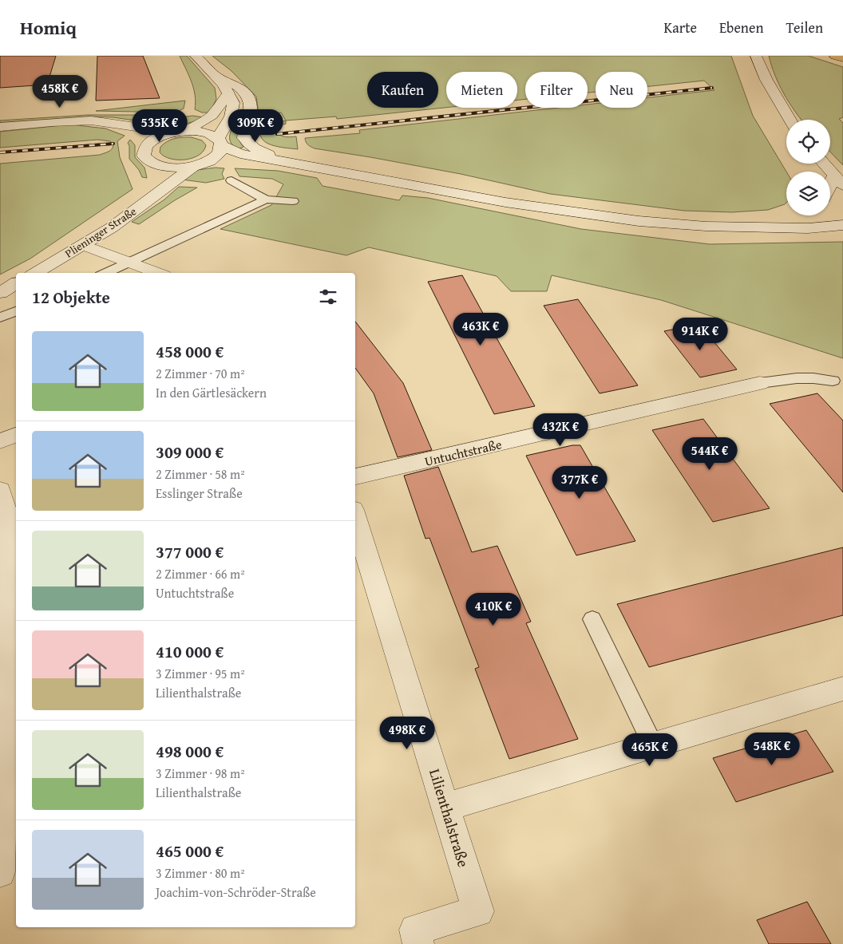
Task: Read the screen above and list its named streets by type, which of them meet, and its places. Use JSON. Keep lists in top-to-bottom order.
{
  "streets": {
    "main road": ["Plieninger Straße", "Untuchtstraße", "Lilienthalstraße"]
  },
  "page": {
    "header": "Homiq",
    "nav": ["Karte", "Ebenen", "Teilen"],
    "chip": [
      "Kaufen",
      "Mieten",
      "Filter",
      "Neu"
    ],
    "price": [
      "458K €",
      "535K €",
      "309K €",
      "463K €",
      "914K €",
      "432K €",
      "544K €",
      "377K €",
      "410K €",
      "498K €",
      "548K €",
      "465K €"
    ],
    "heading": "12 Objekte",
    "list": [
      {
        "name": "458 000 €",
        "note": "2 Zimmer · 70 m² · In den Gärtlesäckern"
      },
      {
        "name": "309 000 €",
        "note": "2 Zimmer · 58 m² · Esslinger Straße"
      },
      {
        "name": "377 000 €",
        "note": "2 Zimmer · 66 m² · Untuchtstraße"
      },
      {
        "name": "410 000 €",
        "note": "3 Zimmer · 95 m² · Lilienthalstraße"
      },
      {
        "name": "498 000 €",
        "note": "3 Zimmer · 98 m² · Lilienthalstraße"
      },
      {
        "name": "465 000 €",
        "note": "3 Zimmer · 80 m² · Joachim-von-Schröder-Straße"
      }
    ]
  }
}
